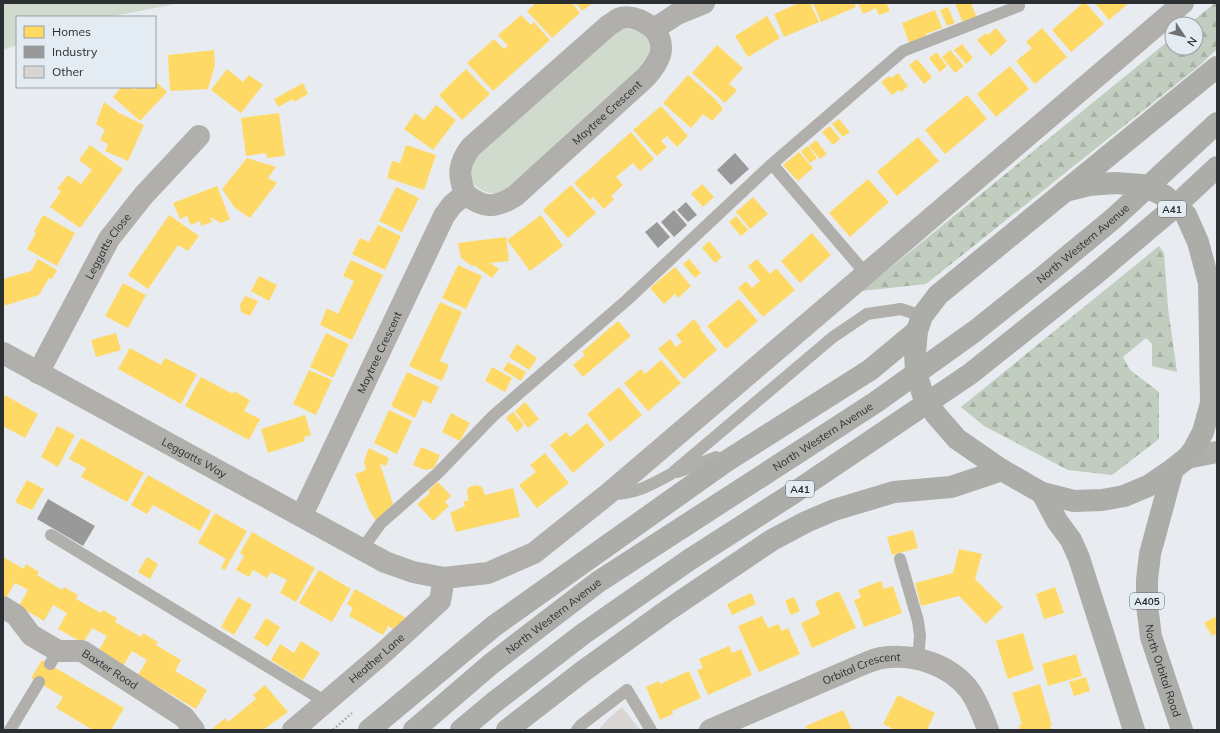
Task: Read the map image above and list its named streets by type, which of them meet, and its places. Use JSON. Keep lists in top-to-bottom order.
{
  "streets": {
    "highway": [
      "A41",
      "North Western Avenue",
      "A405",
      "North Orbital Road"
    ],
    "street": [
      "Maytree Crescent",
      "Leggatts Close",
      "Leggatts Way",
      "Heather Lane",
      "Baxter Road",
      "Orbital Crescent"
    ]
  },
  "crossings": [
    ["Maytree Crescent", "Leggatts Way"],
    ["Leggatts Close", "Leggatts Way"],
    ["Leggatts Way", "Heather Lane"]
  ],
  "legend": ["Homes", "Industry", "Other"],
  "north": "bottom right"
}
